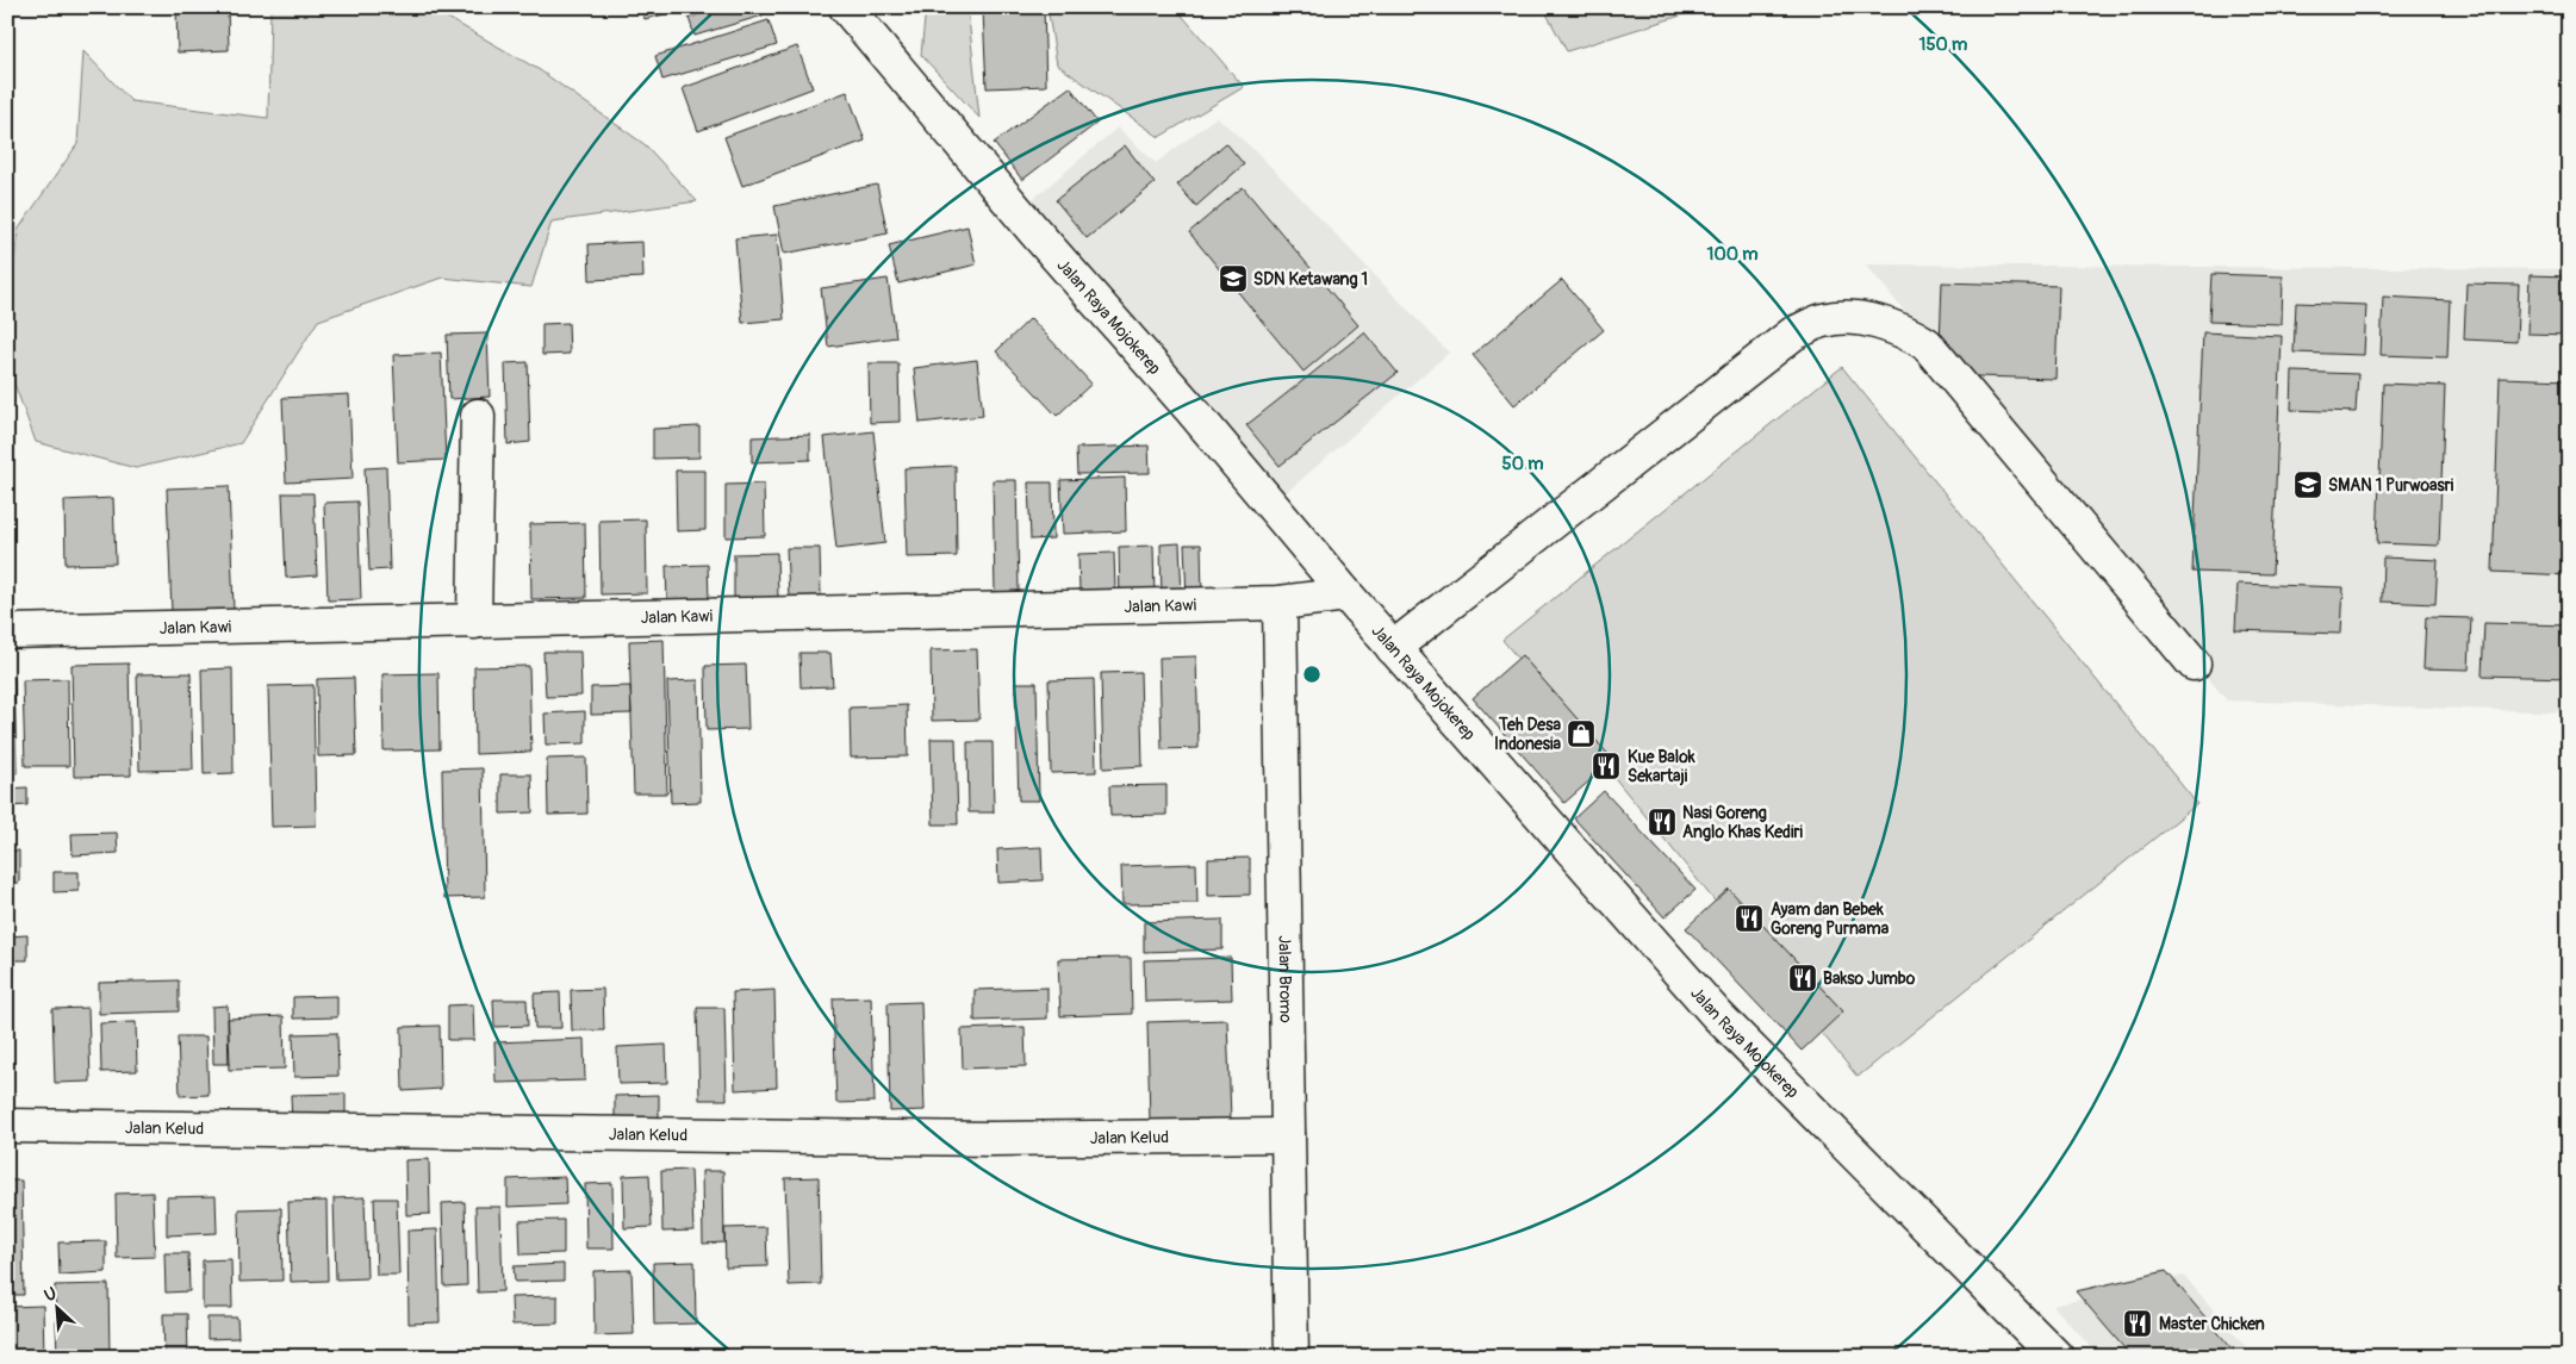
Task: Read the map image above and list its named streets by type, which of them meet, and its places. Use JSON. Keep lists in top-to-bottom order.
{
  "streets": {
    "street": [
      "Jalan Raya Mojokerep",
      "Jalan Kawi",
      "Jalan Bromo",
      "Jalan Kelud"
    ]
  },
  "crossings": [
    ["Jalan Raya Mojokerep", "Jalan Kawi"],
    ["Jalan Kawi", "Jalan Bromo"],
    ["Jalan Bromo", "Jalan Kelud"]
  ],
  "places": {
    "school or university": ["SDN Ketawang 1", "SMAN 1 Purwoasri"],
    "shop": ["Teh Desa Indonesia"],
    "restaurant": [
      "Kue Balok Sekartaji",
      "Nasi Goreng Anglo Khas Kediri",
      "Ayam dan Bebek Goreng Purnama",
      "Bakso Jumbo",
      "Master Chicken"
    ]
  },
  "north": "top left",
  "rings": ["150 m", "100 m", "50 m"]
}
